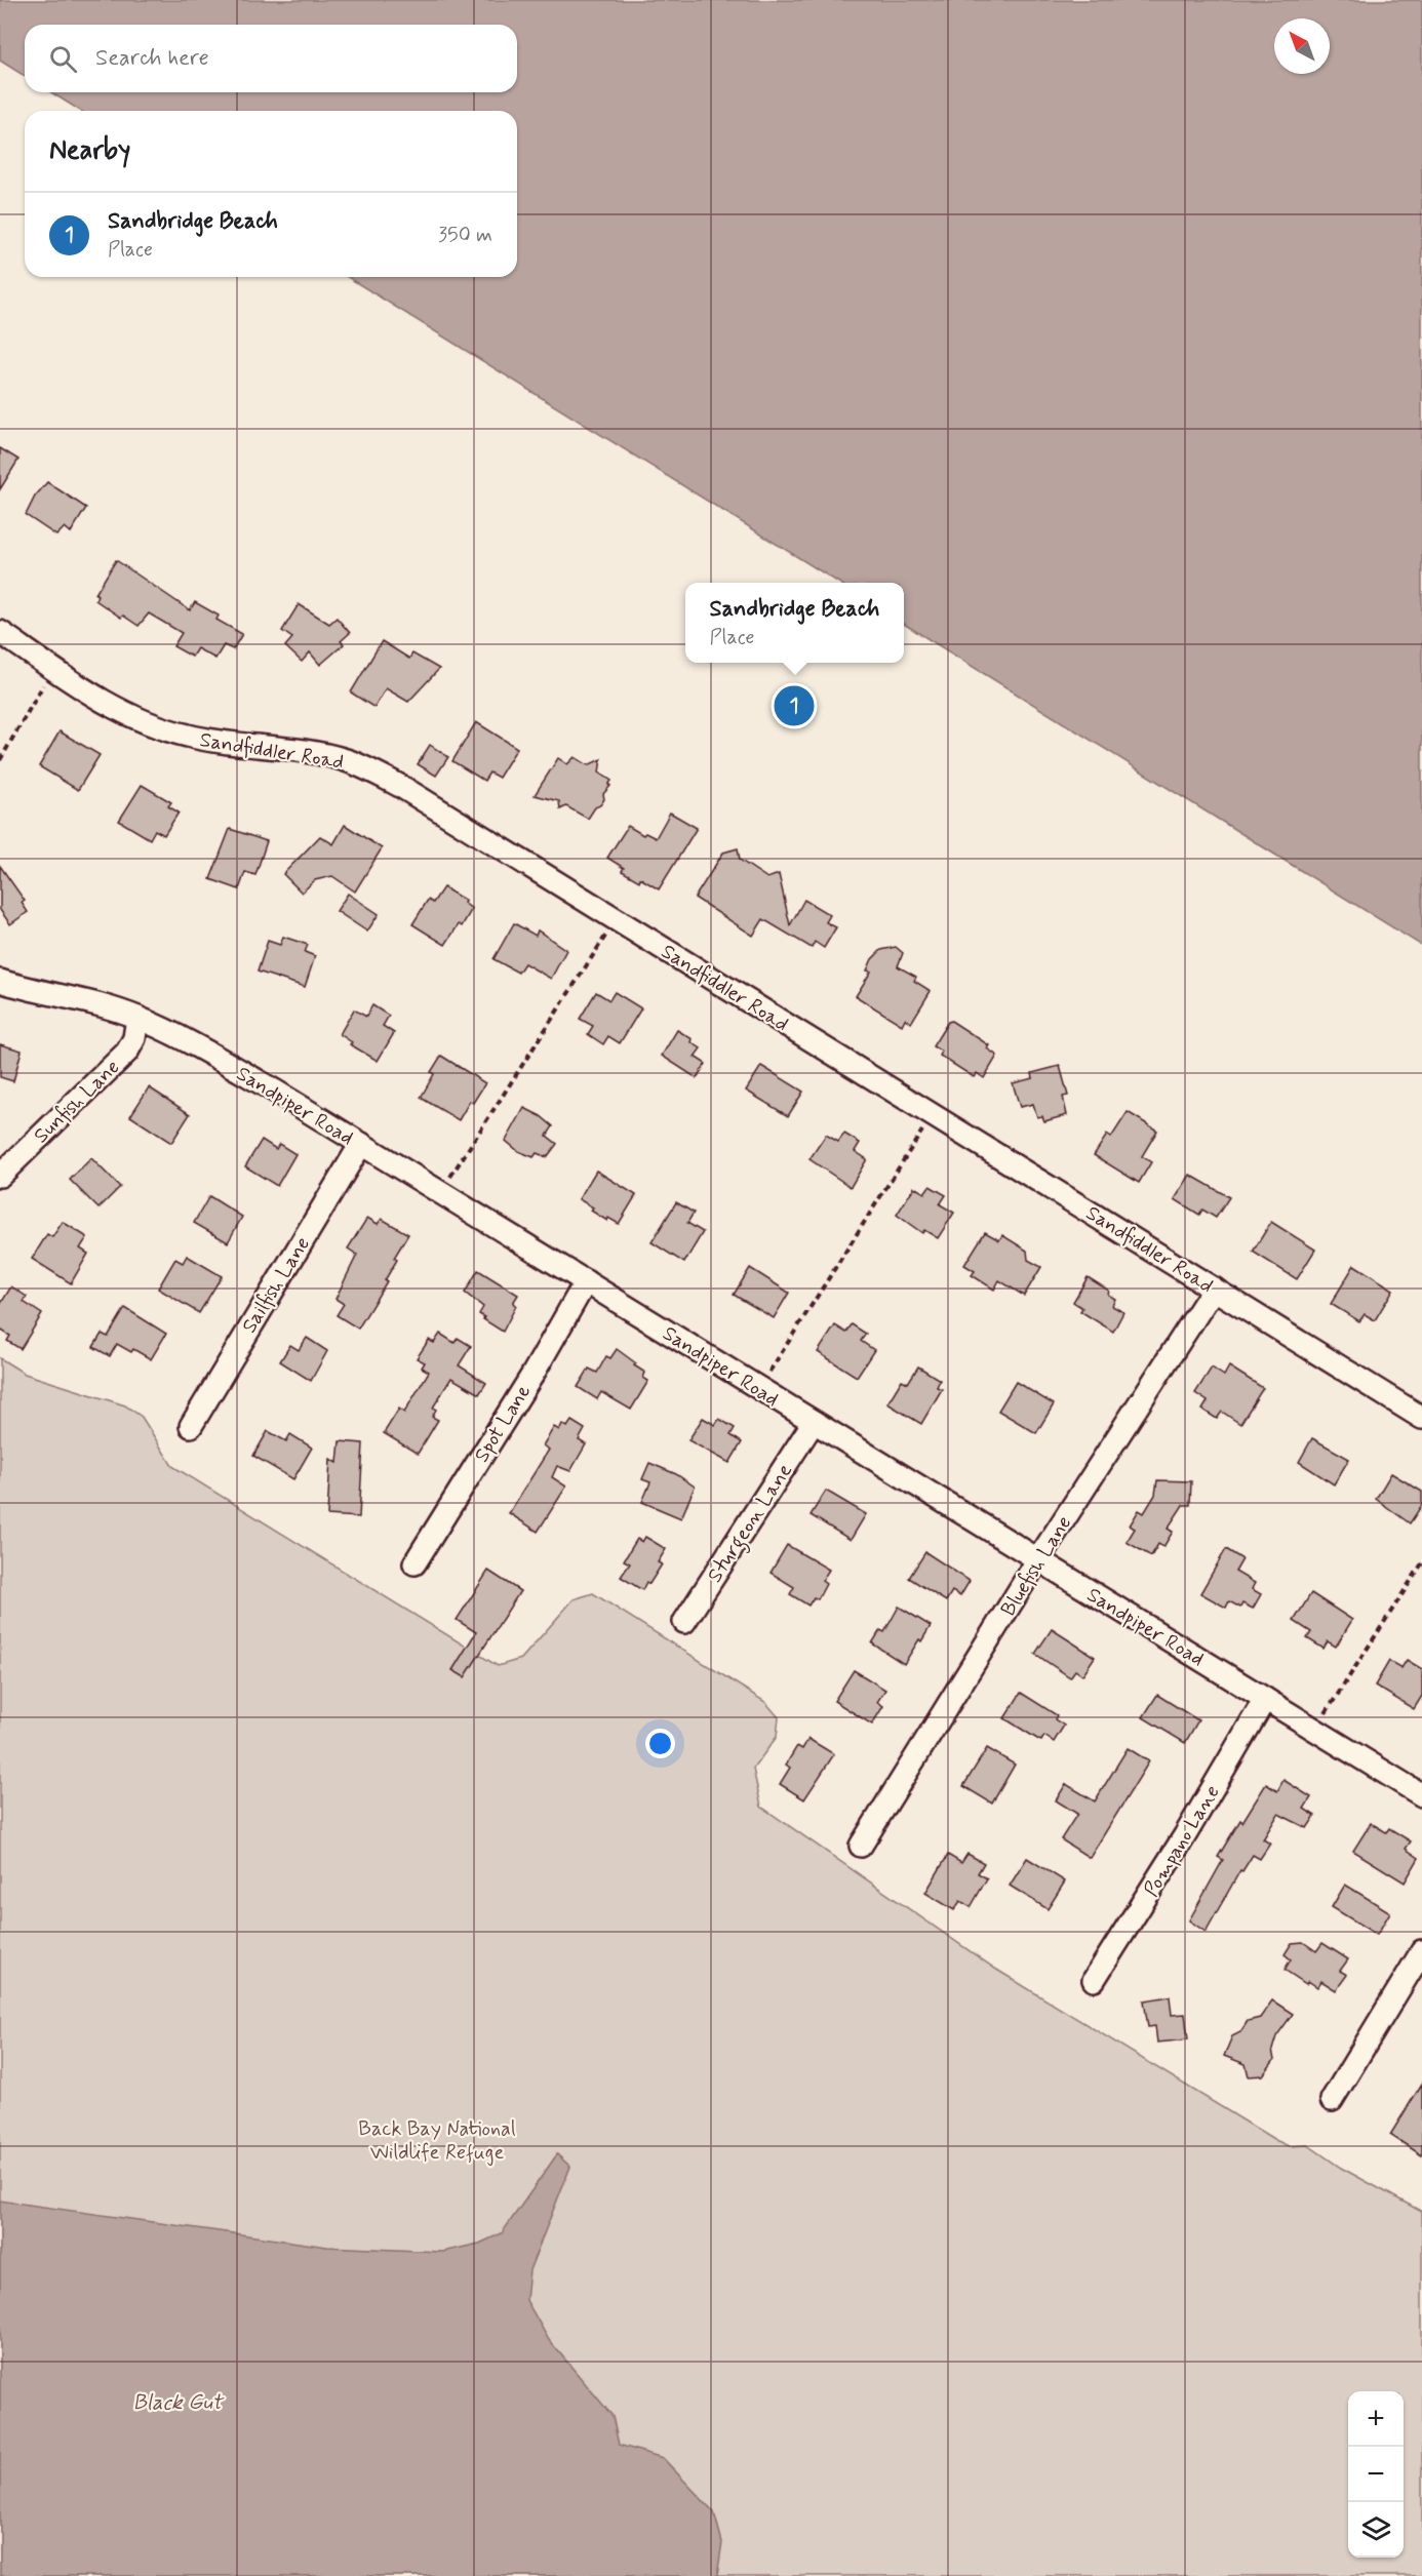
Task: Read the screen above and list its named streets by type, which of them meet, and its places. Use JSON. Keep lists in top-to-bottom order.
{
  "streets": {
    "street": [
      "Sandfiddler Road",
      "Sunfish Lane",
      "Sandpiper Road",
      "Sailfish Lane",
      "Spot Lane",
      "Sturgeon Lane",
      "Bluefish Lane",
      "Pompano Lane"
    ]
  },
  "crossings": [
    ["Sandfiddler Road", "Bluefish Lane"],
    ["Sunfish Lane", "Sandpiper Road"],
    ["Sandpiper Road", "Sailfish Lane"],
    ["Sandpiper Road", "Spot Lane"],
    ["Sandpiper Road", "Sturgeon Lane"],
    ["Sandpiper Road", "Bluefish Lane"],
    ["Sandpiper Road", "Pompano Lane"]
  ],
  "water": ["Black Gut"],
  "parks": ["Back Bay National Wildlife Refuge"],
  "north": "top left",
  "page": {
    "search": "Search here",
    "heading": "Nearby",
    "list": [
      {
        "mark": "1",
        "name": "Sandbridge Beach",
        "note": "Place",
        "value": "350 m"
      }
    ],
    "popup": ["Sandbridge Beach", "Place"],
    "pins": "1",
    "map_buttons": ["+", "−"]
  }
}
